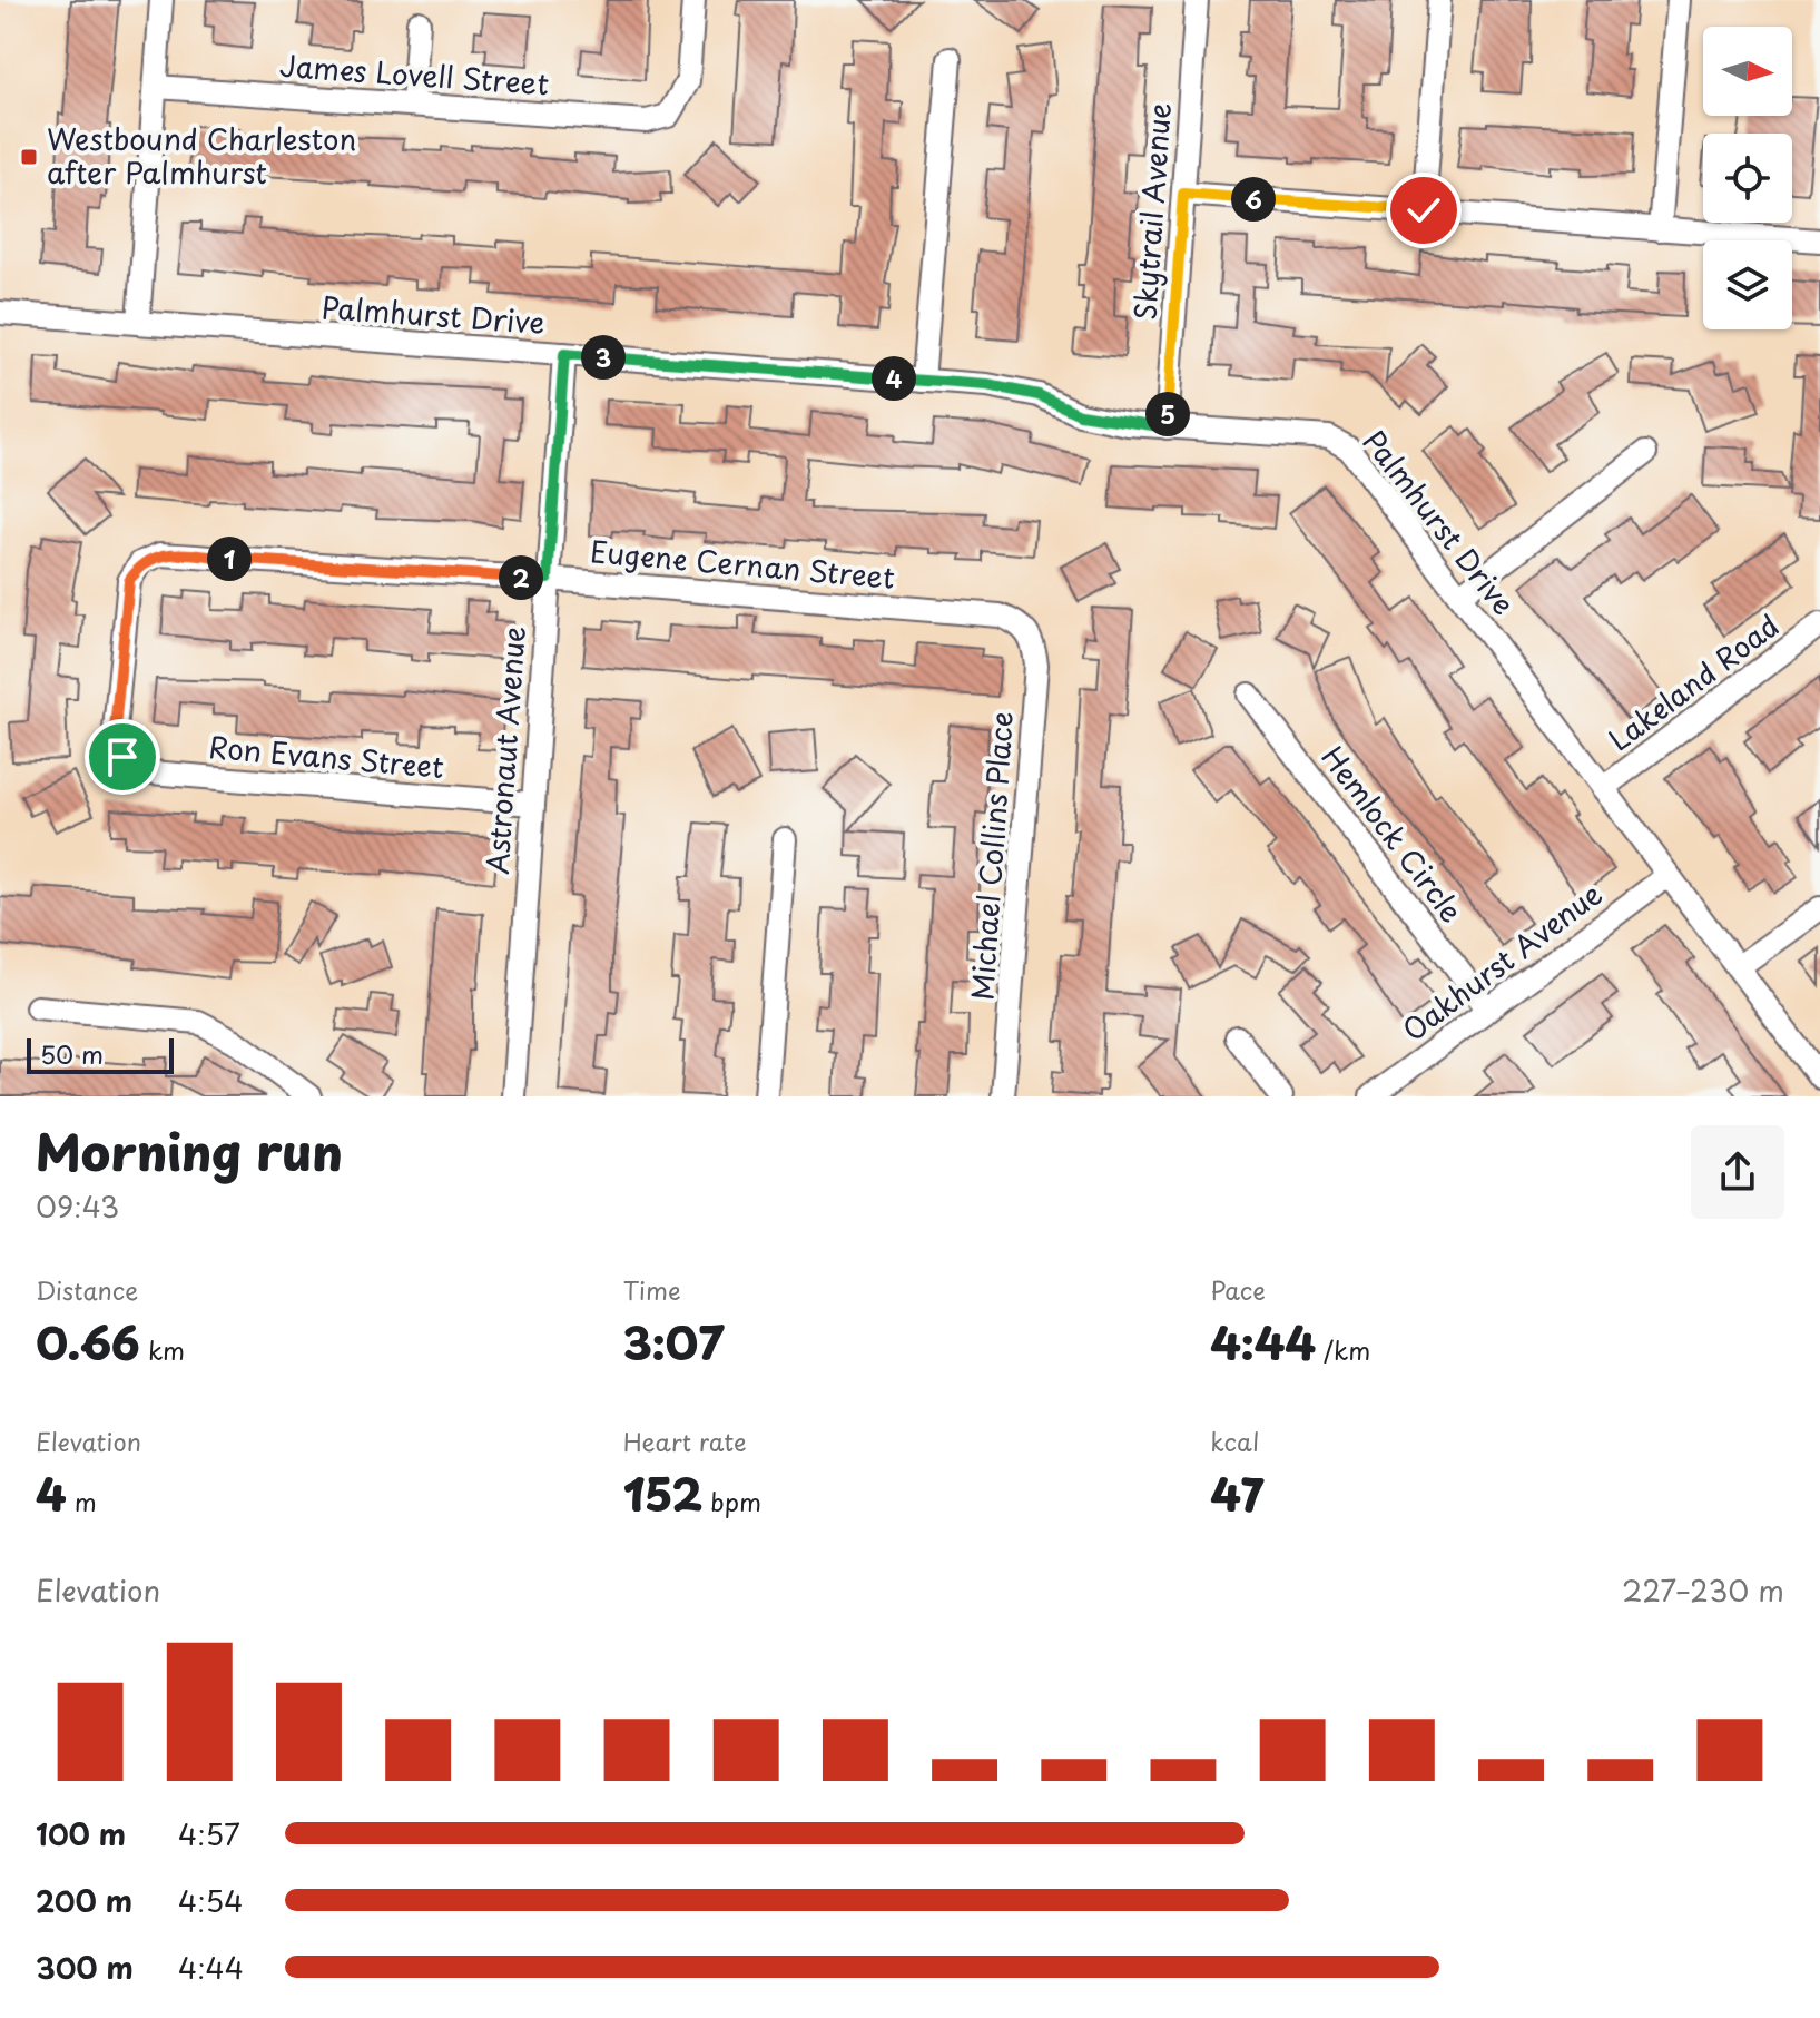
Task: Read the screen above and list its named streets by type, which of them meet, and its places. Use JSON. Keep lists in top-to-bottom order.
{
  "streets": {
    "street": [
      "James Lovell Street",
      "Skytrail Avenue",
      "Palmhurst Drive",
      "Eugene Cernan Street",
      "Lakeland Road",
      "Astronaut Avenue",
      "Ron Evans Street",
      "Hemlock Circle",
      "Michael Collins Place",
      "Oakhurst Avenue"
    ]
  },
  "crossings": [
    ["Skytrail Avenue", "Palmhurst Drive"],
    ["Palmhurst Drive", "Lakeland Road"],
    ["Palmhurst Drive", "Astronaut Avenue"],
    ["Palmhurst Drive", "Oakhurst Avenue"],
    ["Eugene Cernan Street", "Astronaut Avenue"],
    ["Eugene Cernan Street", "Ron Evans Street"],
    ["Eugene Cernan Street", "Michael Collins Place"],
    ["Astronaut Avenue", "Ron Evans Street"],
    ["Hemlock Circle", "Oakhurst Avenue"]
  ],
  "places": {
    "transit": ["Westbound Charleston after Palmhurst"]
  },
  "scale_bar": "50 m",
  "north": "right",
  "page": {
    "pins": [
      "6",
      "3",
      "4",
      "5",
      "1",
      "2"
    ],
    "scale": "50 m",
    "heading": ["Morning run", "09:43"],
    "stats": [
      ["Distance", "0.66 km"],
      ["Time", "3:07"],
      ["Pace", "4:44 /km"],
      ["Elevation", "4 m"],
      ["Heart rate", "152 bpm"],
      ["kcal", "47"]
    ],
    "chart": ["Elevation", "227–230 m"],
    "list": [
      {
        "name": "100 m",
        "note": "4:57"
      },
      {
        "name": "200 m",
        "note": "4:54"
      },
      {
        "name": "300 m",
        "note": "4:44"
      }
    ]
  }
}
